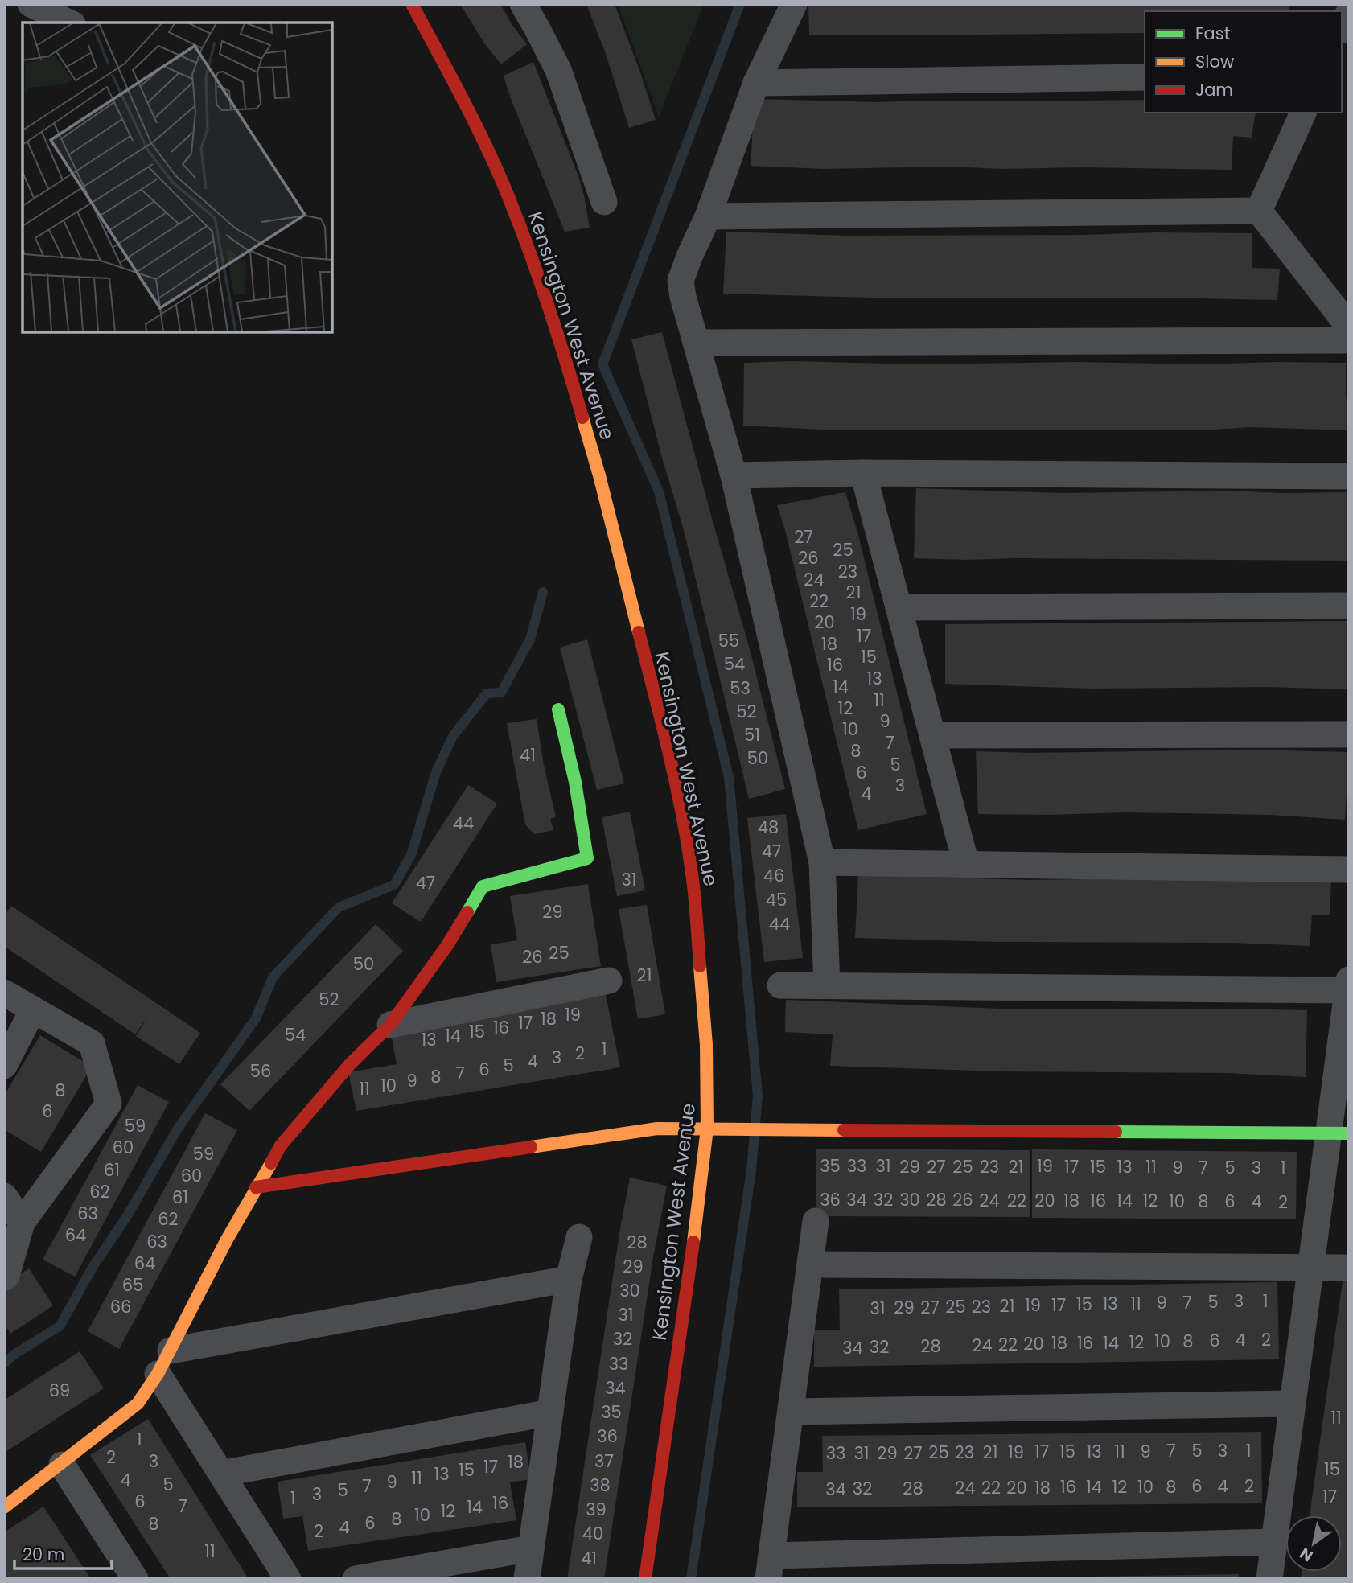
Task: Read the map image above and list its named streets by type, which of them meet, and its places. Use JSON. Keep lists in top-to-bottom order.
{
  "streets": {
    "street": ["Kensington West Avenue"]
  },
  "house_numbers": [
    "27",
    "25",
    "26",
    "23",
    "24",
    "21",
    "22",
    "19",
    "20",
    "17",
    "55",
    "18",
    "15",
    "54",
    "16",
    "13",
    "14",
    "53",
    "11",
    "12",
    "52",
    "9",
    "10",
    "51",
    "7",
    "8",
    "41",
    "50",
    "5",
    "6",
    "3",
    "4",
    "44",
    "48",
    "47",
    "46",
    "31",
    "47",
    "45",
    "29",
    "44",
    "25",
    "26",
    "50",
    "21",
    "52",
    "19",
    "18",
    "17",
    "16",
    "15",
    "54",
    "14",
    "13",
    "1",
    "2",
    "3",
    "4",
    "5",
    "6",
    "56",
    "7",
    "8",
    "9",
    "10",
    "11",
    "8",
    "6",
    "59",
    "60",
    "59",
    "35",
    "33",
    "31",
    "19",
    "29",
    "27",
    "25",
    "23",
    "21",
    "17",
    "15",
    "13",
    "11",
    "9",
    "7",
    "5",
    "3",
    "1",
    "61",
    "60",
    "62",
    "61",
    "36",
    "34",
    "32",
    "30",
    "28",
    "26",
    "24",
    "22",
    "20",
    "18",
    "16",
    "14",
    "12",
    "10",
    "8",
    "6",
    "4",
    "2",
    "63",
    "62",
    "64",
    "63",
    "28",
    "64",
    "29",
    "65",
    "30",
    "3",
    "1",
    "5",
    "9",
    "7",
    "13",
    "11",
    "15",
    "19",
    "17",
    "21",
    "66",
    "25",
    "23",
    "29",
    "27",
    "31",
    "31",
    "32",
    "4",
    "2",
    "6",
    "10",
    "8",
    "12",
    "18",
    "16",
    "14",
    "20",
    "22",
    "24",
    "28",
    "32",
    "34",
    "33",
    "34",
    "69",
    "35",
    "11",
    "36",
    "1",
    "7",
    "5",
    "3",
    "1",
    "17",
    "15",
    "13",
    "11",
    "9",
    "25",
    "23",
    "21",
    "19",
    "33",
    "31",
    "29",
    "27",
    "2",
    "3",
    "37",
    "18",
    "17",
    "15",
    "15",
    "13",
    "11",
    "4",
    "9",
    "5",
    "38",
    "7",
    "6",
    "4",
    "2",
    "16",
    "14",
    "12",
    "10",
    "8",
    "24",
    "22",
    "20",
    "18",
    "32",
    "28",
    "34",
    "5",
    "3",
    "17",
    "1",
    "6",
    "16",
    "7",
    "14",
    "39",
    "12",
    "10",
    "8",
    "6",
    "8",
    "4",
    "2",
    "40",
    "11",
    "41"
  ],
  "legend": ["Fast", "Slow", "Jam"],
  "scale_bar": "20 m",
  "north": "bottom left"
}
